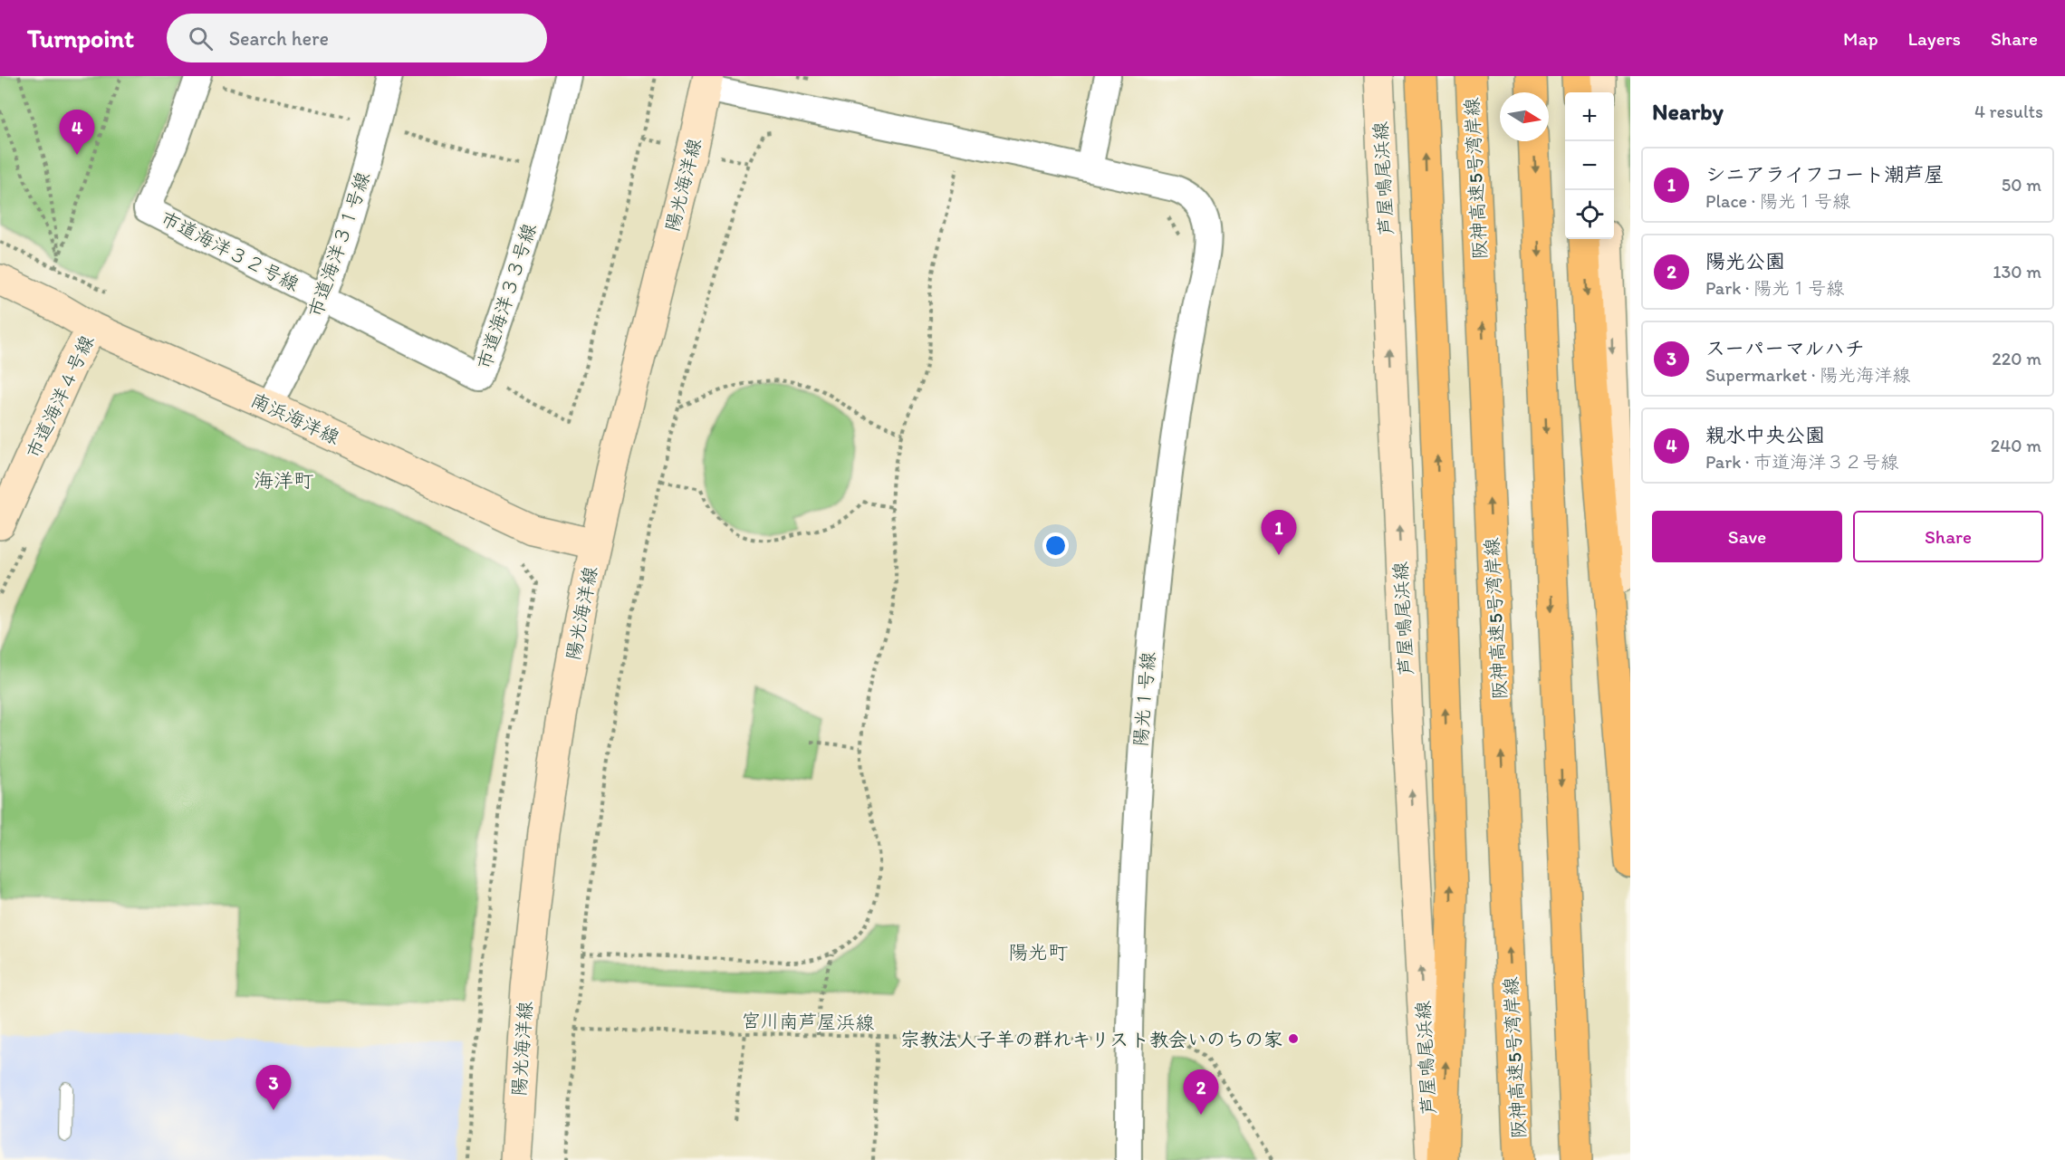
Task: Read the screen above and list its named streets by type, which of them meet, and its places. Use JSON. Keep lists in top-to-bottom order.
{
  "streets": {
    "highway": ["阪神高速5号湾岸線"],
    "street": [
      "芦屋鳴尾浜線",
      "陽光海洋線",
      "市道海洋３１号線",
      "市道海洋３２号線",
      "市道海洋３３号線",
      "市道海洋４号線",
      "南浜海洋線",
      "陽光１号線"
    ],
    "path": ["宮川南芦屋浜線"]
  },
  "crossings": [
    ["陽光海洋線", "南浜海洋線"],
    ["陽光海洋線", "陽光１号線"],
    ["市道海洋３１号線", "市道海洋３２号線"],
    ["市道海洋３１号線", "市道海洋３３号線"],
    ["市道海洋３１号線", "南浜海洋線"],
    ["市道海洋３２号線", "市道海洋３３号線"],
    ["市道海洋４号線", "南浜海洋線"]
  ],
  "districts": ["海洋町", "陽光町"],
  "places": ["宗教法人子羊の群れキリスト教会いのちの家"],
  "north": "right",
  "page": {
    "header": "Turnpoint",
    "search": "Search here",
    "nav": ["Map", "Layers", "Share"],
    "heading": ["Nearby", "4 results"],
    "map_buttons": ["+", "−"],
    "pins": [
      "4",
      "1",
      "3",
      "2"
    ],
    "list": [
      {
        "mark": "1",
        "name": "シニアライフコート潮芦屋",
        "note": "Place · 陽光１号線",
        "value": "50 m"
      },
      {
        "mark": "2",
        "name": "陽光公園",
        "note": "Park · 陽光１号線",
        "value": "130 m"
      },
      {
        "mark": "3",
        "name": "スーパーマルハチ",
        "note": "Supermarket · 陽光海洋線",
        "value": "220 m"
      },
      {
        "mark": "4",
        "name": "親水中央公園",
        "note": "Park · 市道海洋３２号線",
        "value": "240 m"
      }
    ],
    "buttons": ["Save", "Share"]
  }
}
